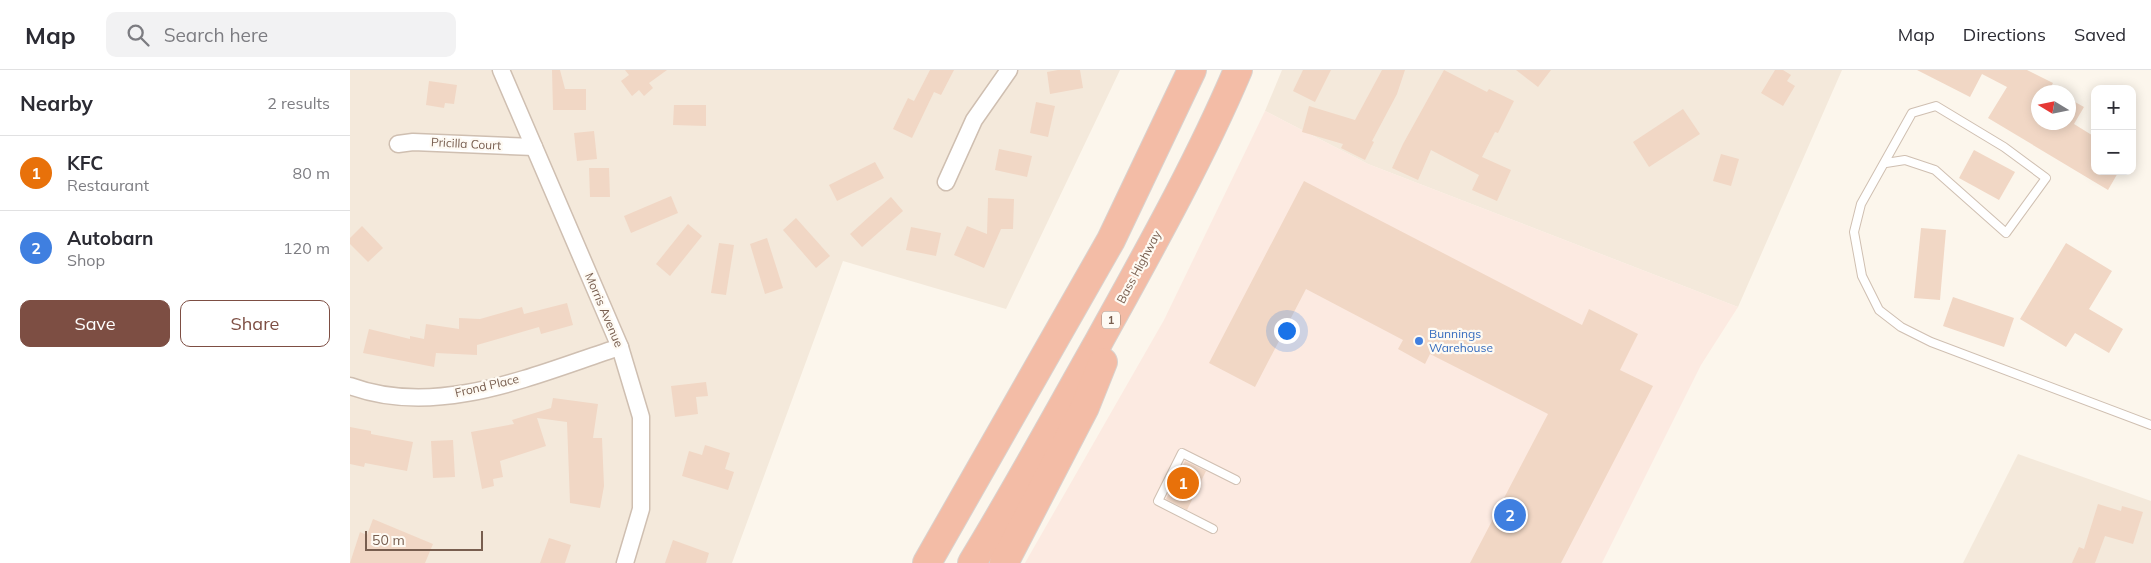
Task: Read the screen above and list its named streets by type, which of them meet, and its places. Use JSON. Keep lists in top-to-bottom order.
{
  "streets": {
    "highway": ["Bass Highway", "1"],
    "street": ["Pricilla Court", "Morris Avenue", "Frond Place"]
  },
  "crossings": [
    ["Pricilla Court", "Morris Avenue"],
    ["Morris Avenue", "Frond Place"]
  ],
  "places": ["Bunnings Warehouse"],
  "scale_bar": "50 m",
  "north": "left",
  "page": {
    "header": "Map",
    "search": "Search here",
    "nav": ["Map", "Directions", "Saved"],
    "heading": ["Nearby", "2 results"],
    "map_buttons": ["+", "−"],
    "list": [
      {
        "mark": "1",
        "name": "KFC",
        "note": "Restaurant",
        "value": "80 m"
      },
      {
        "mark": "2",
        "name": "Autobarn",
        "note": "Shop",
        "value": "120 m"
      }
    ],
    "buttons": ["Save", "Share"],
    "pins": ["1", "2"],
    "scale": "50 m"
  }
}
